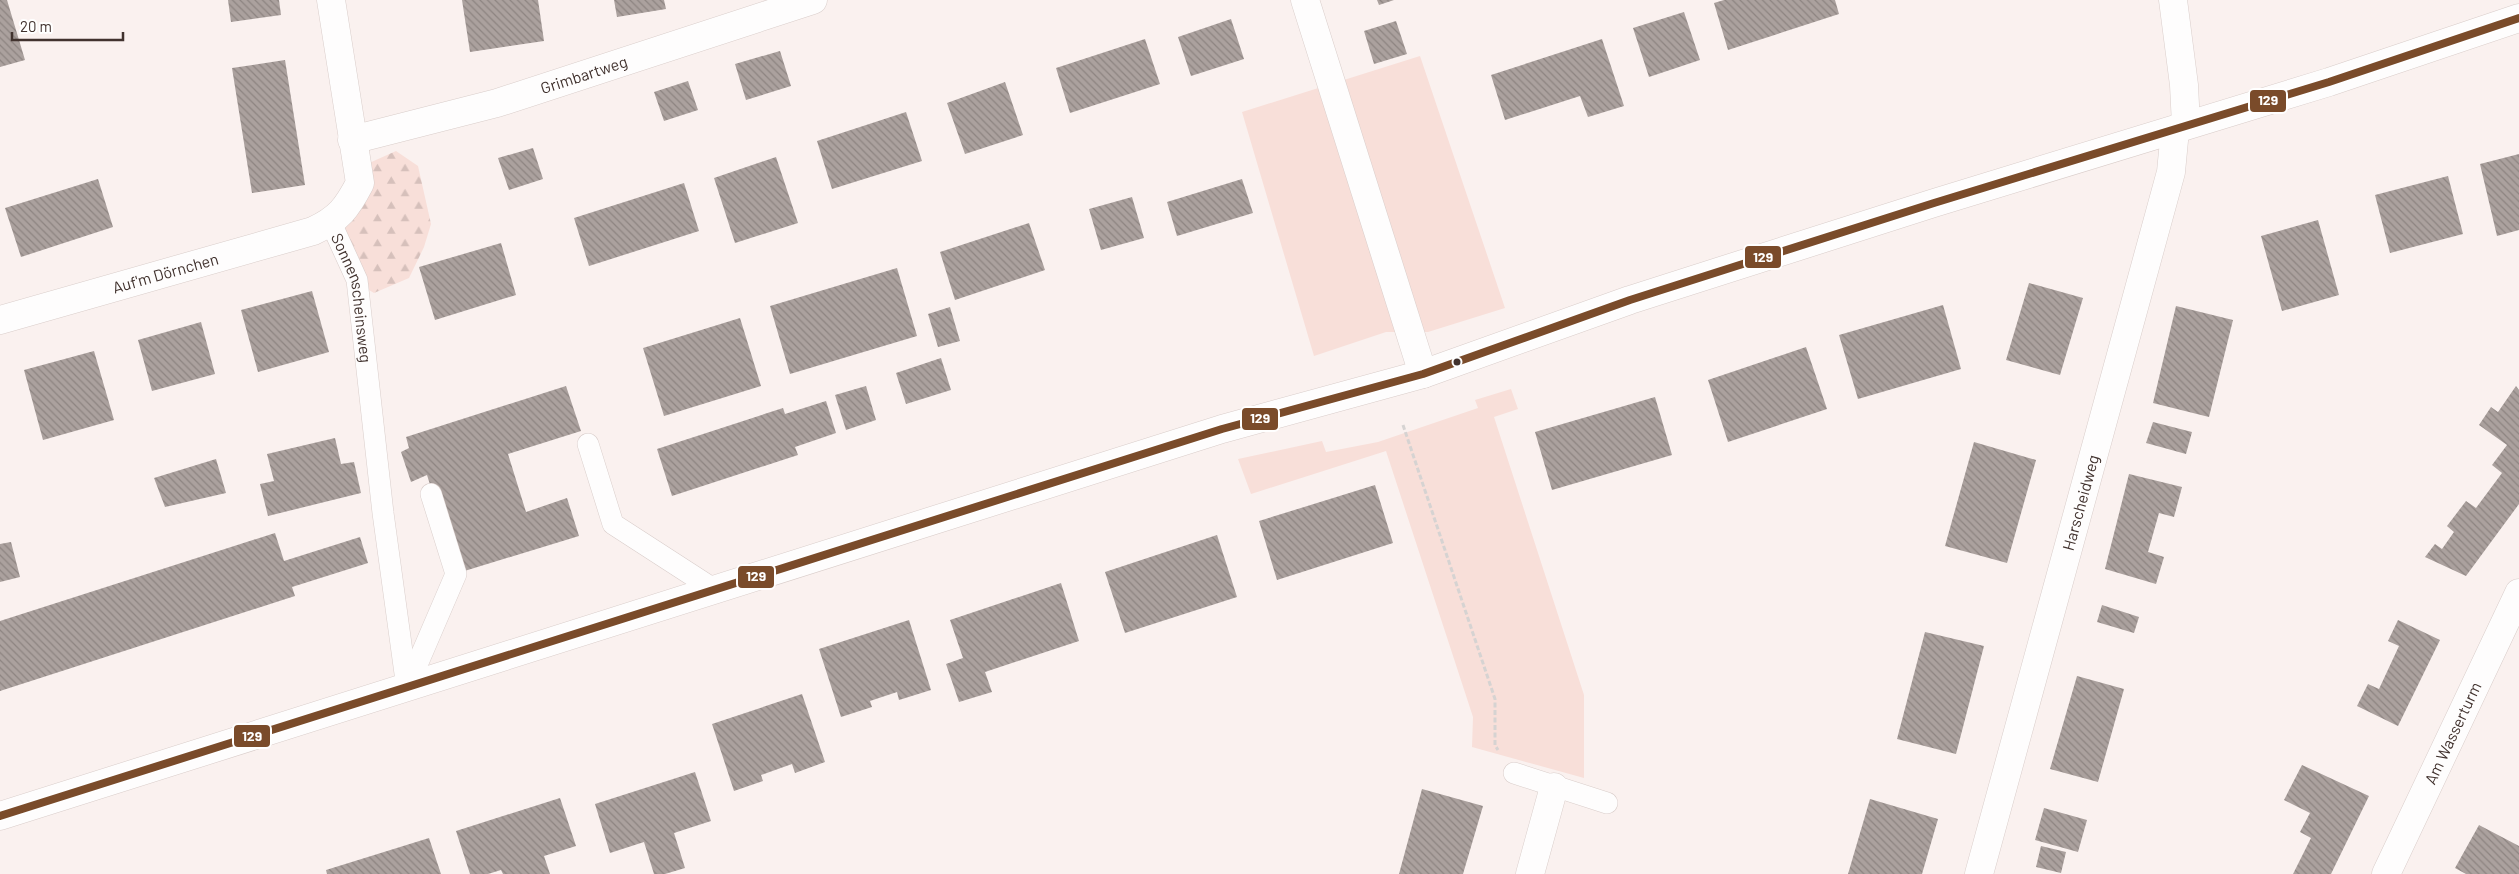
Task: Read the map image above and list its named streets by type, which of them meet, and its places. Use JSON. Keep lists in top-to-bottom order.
{
  "streets": {
    "street": [
      "Grimbartweg",
      "Auf'm Dörnchen",
      "Sonnenscheinsweg",
      "Harscheidweg",
      "Am Wasserturm"
    ]
  },
  "crossings": [
    ["Grimbartweg", "Sonnenscheinsweg"],
    ["Auf'm Dörnchen", "Sonnenscheinsweg"]
  ],
  "lines": ["transit line 129"],
  "scale_bar": "20 m"
}
